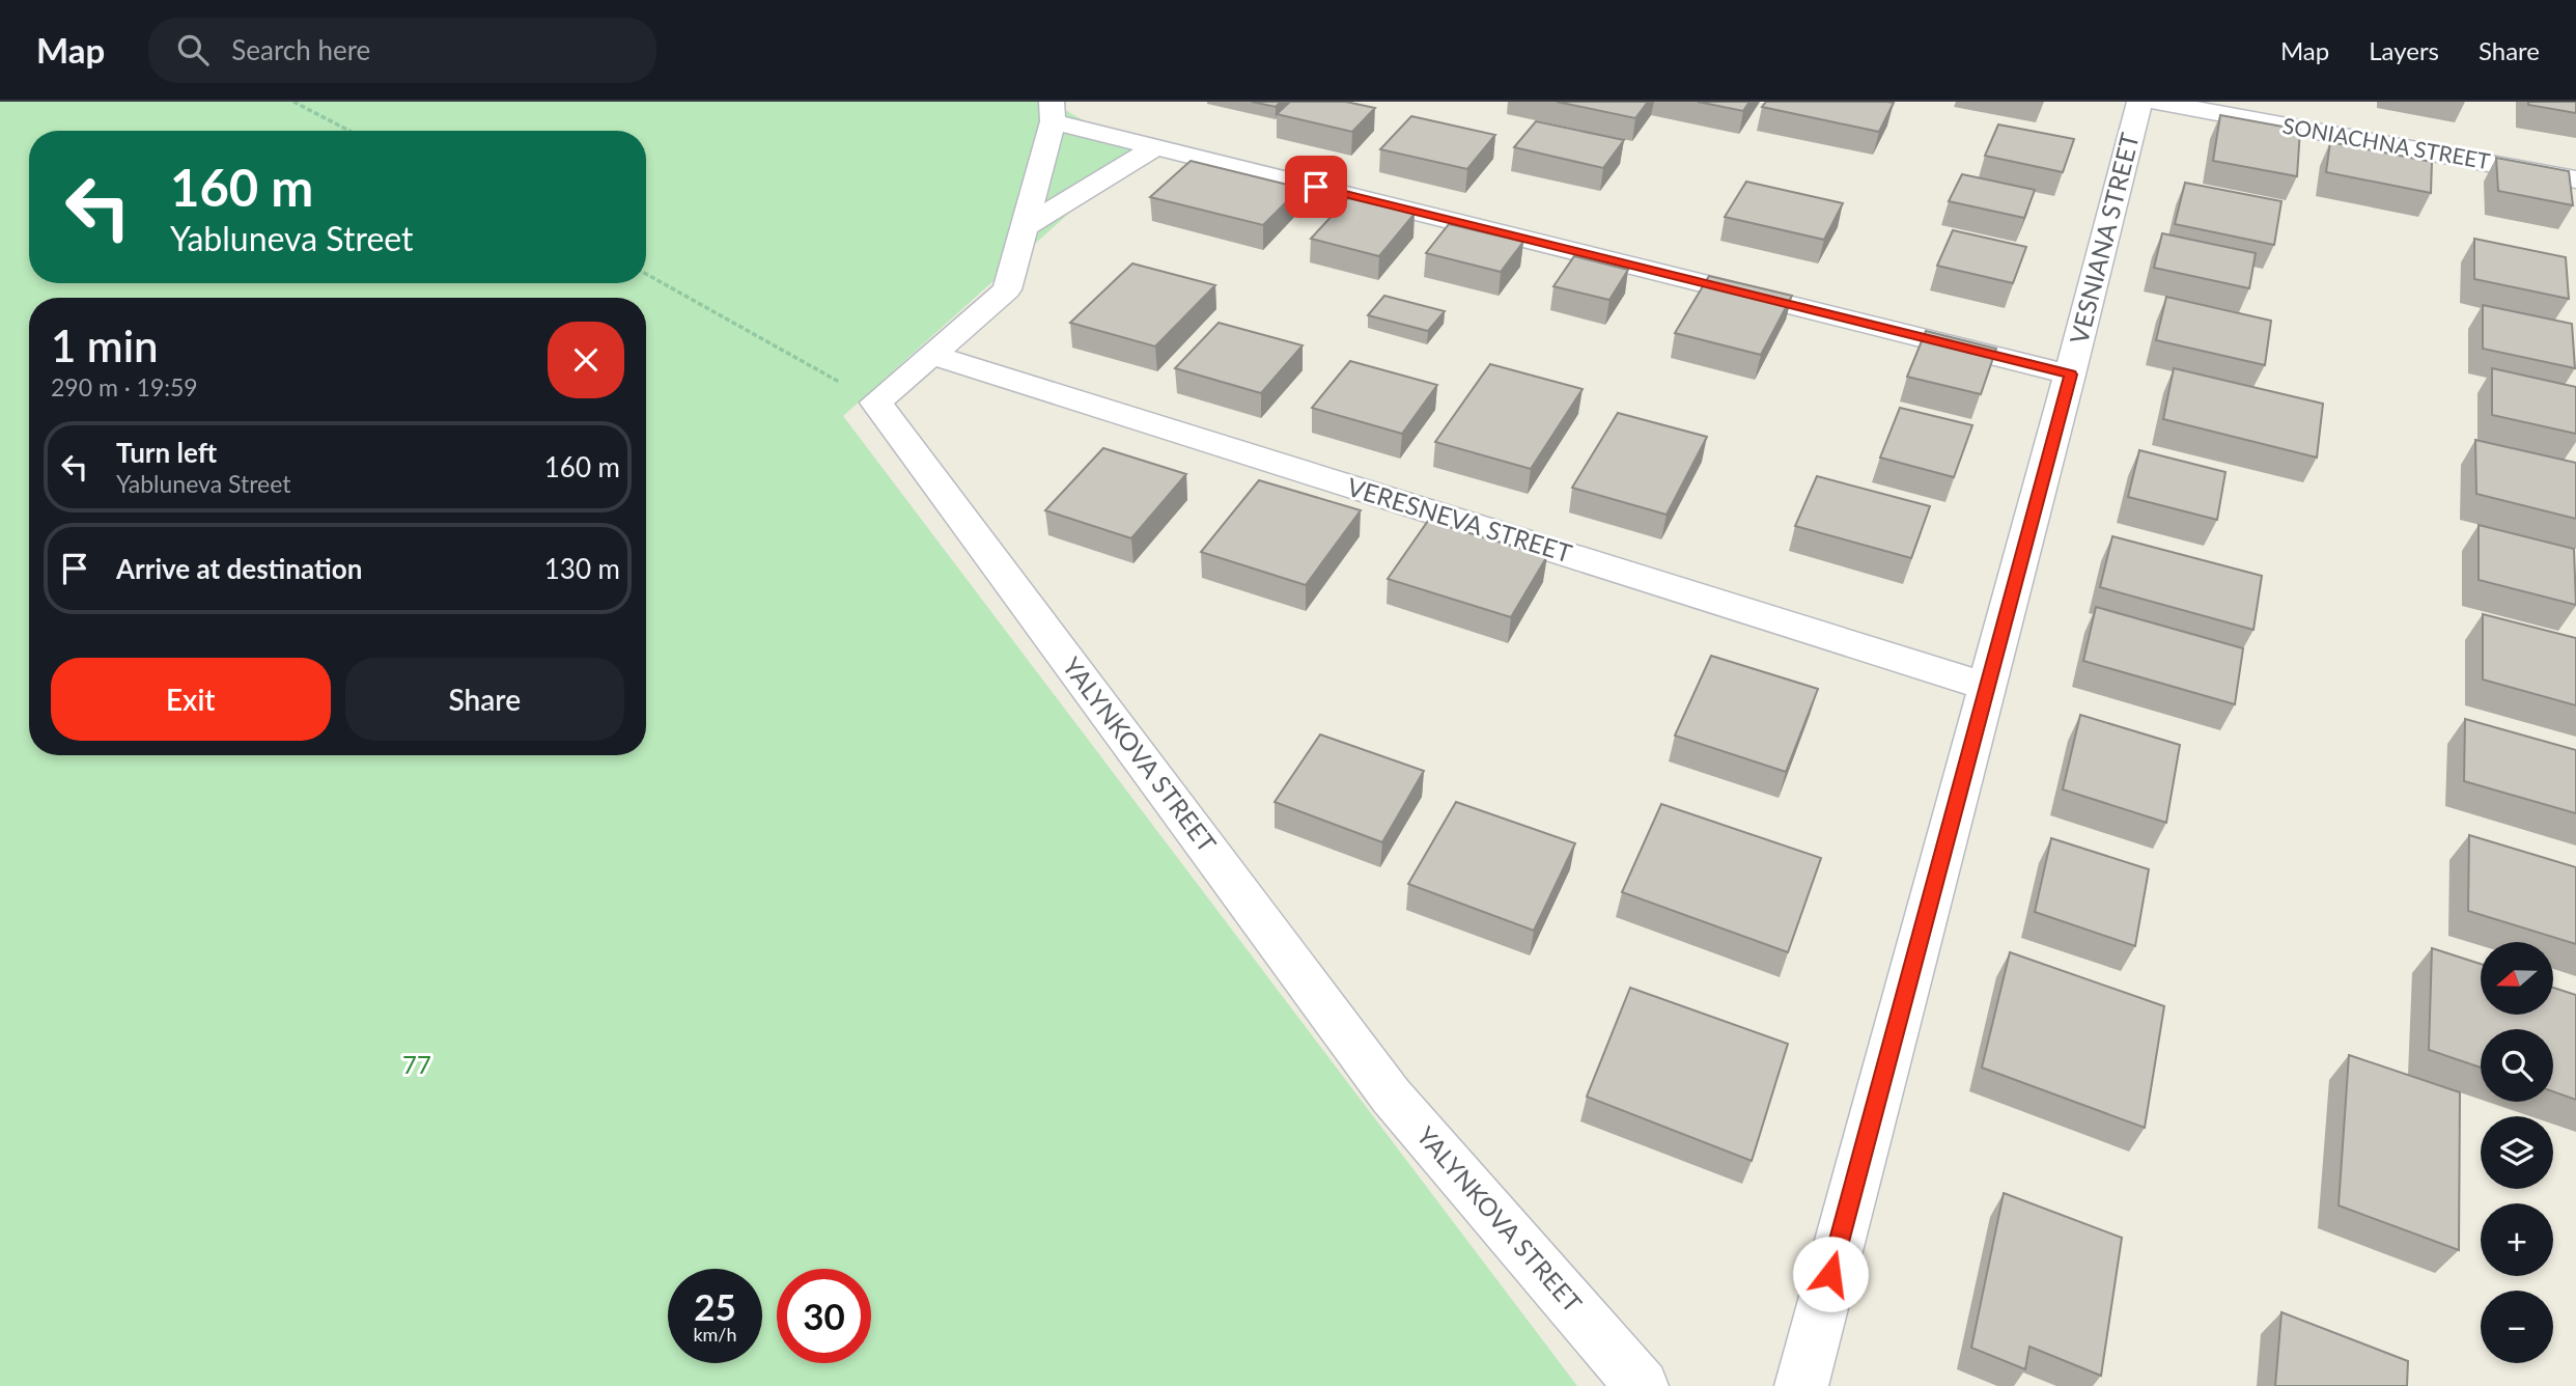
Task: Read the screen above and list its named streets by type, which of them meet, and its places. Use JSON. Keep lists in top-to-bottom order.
{
  "streets": {
    "street": [
      "SONIACHNA STREET",
      "VESNIANA STREET",
      "VERESNEVA STREET",
      "YALYNKOVA STREET"
    ]
  },
  "crossings": [
    ["VESNIANA STREET", "VERESNEVA STREET"]
  ],
  "parks": ["77"],
  "north": "left",
  "page": {
    "header": "Map",
    "search": "Search here",
    "nav": ["Map", "Layers", "Share"],
    "turn": ["160 m", "Yabluneva Street"],
    "heading": ["1 min", "290 m · 19:59"],
    "list": [
      {
        "name": "Turn left",
        "note": "Yabluneva Street",
        "value": "160 m"
      },
      {
        "name": "Arrive at destination",
        "value": "130 m"
      }
    ],
    "buttons": ["Exit", "Share"],
    "map_buttons": ["+", "−"],
    "speed": "25 km/h",
    "limit": "30"
  }
}
